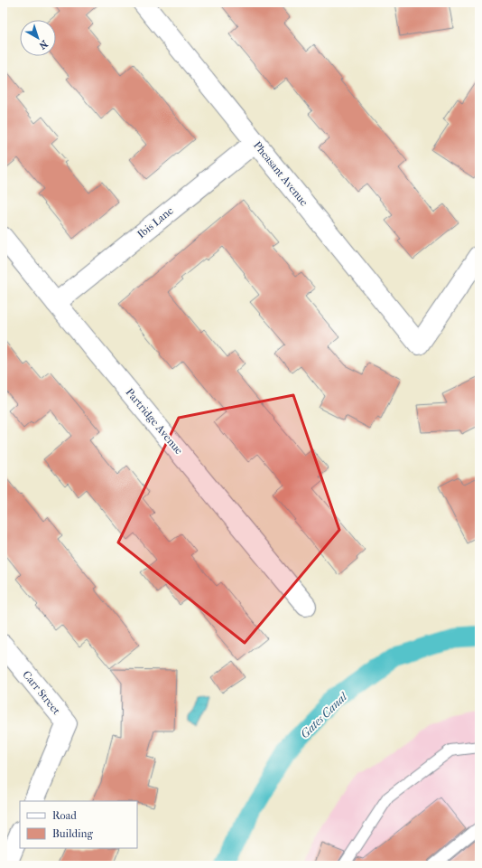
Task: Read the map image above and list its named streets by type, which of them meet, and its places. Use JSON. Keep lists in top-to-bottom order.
{
  "streets": {
    "street": [
      "Pheasant Avenue",
      "Ibis Lane",
      "Partridge Avenue",
      "Carr Street"
    ]
  },
  "crossings": [
    ["Pheasant Avenue", "Ibis Lane"],
    ["Ibis Lane", "Partridge Avenue"]
  ],
  "water": ["Gates Canal"],
  "legend": ["Road", "Building"],
  "north": "bottom right"
}
